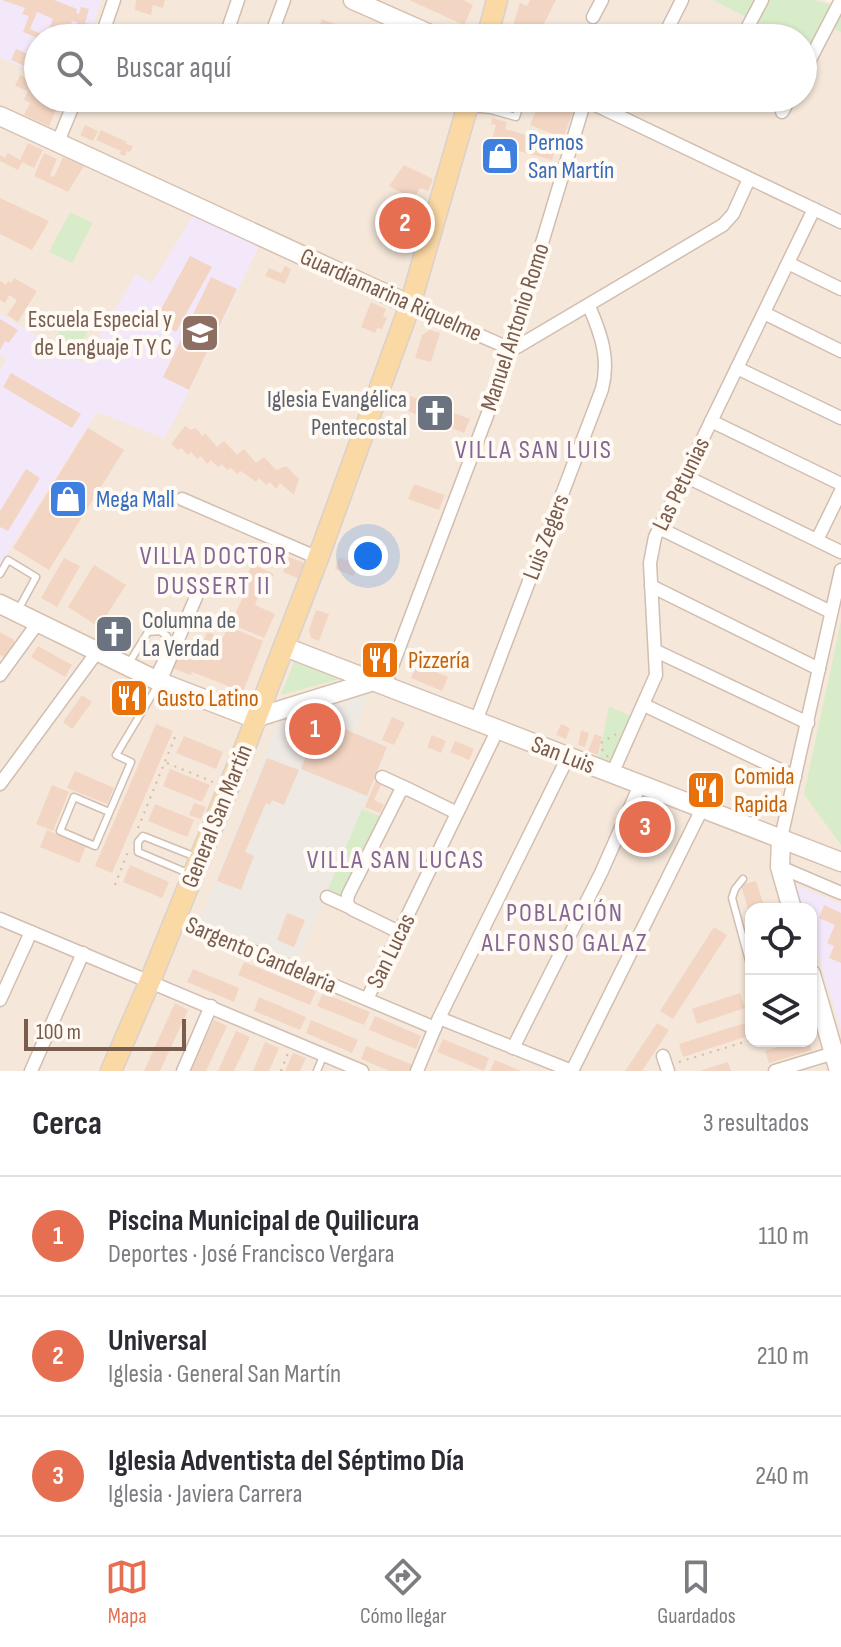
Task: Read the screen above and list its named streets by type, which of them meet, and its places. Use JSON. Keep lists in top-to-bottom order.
{
  "streets": {
    "main road": ["General San Martín"],
    "street": [
      "Guardiamarina Riquelme",
      "Manuel Antonio Romo",
      "Las Petunias",
      "Luis Zegers",
      "San Luis",
      "San Lucas",
      "Sargento Candelaria"
    ]
  },
  "crossings": [
    ["Guardiamarina Riquelme", "Manuel Antonio Romo"],
    ["Guardiamarina Riquelme", "Luis Zegers"],
    ["Guardiamarina Riquelme", "General San Martín"],
    ["Manuel Antonio Romo", "San Luis"],
    ["Las Petunias", "San Luis"],
    ["Luis Zegers", "San Luis"],
    ["San Luis", "General San Martín"],
    ["San Luis", "San Lucas"],
    ["General San Martín", "Sargento Candelaria"],
    ["San Lucas", "Sargento Candelaria"]
  ],
  "districts": [
    "VILLA SAN LUIS",
    "VILLA DOCTOR DUSSERT II",
    "VILLA SAN LUCAS",
    "POBLACIÓN ALFONSO GALAZ"
  ],
  "places": {
    "shop": ["Pernos San Martín", "Mega Mall"],
    "school or university": ["Escuela Especial y de Lenguaje T Y C"],
    "church": ["Iglesia Evangélica Pentecostal", "Columna de La Verdad"],
    "restaurant": ["Pizzería", "Gusto Latino", "Comida Rapida"]
  },
  "scale_bar": "100 m",
  "page": {
    "search": "Buscar aquí",
    "pins": ["2", "1", "3"],
    "scale": "100 m",
    "heading": ["Cerca", "3 resultados"],
    "list": [
      {
        "mark": "1",
        "name": "Piscina Municipal de Quilicura",
        "note": "Deportes · José Francisco Vergara",
        "value": "110 m"
      },
      {
        "mark": "2",
        "name": "Universal",
        "note": "Iglesia · General San Martín",
        "value": "210 m"
      },
      {
        "mark": "3",
        "name": "Iglesia Adventista del Séptimo Día",
        "note": "Iglesia · Javiera Carrera",
        "value": "240 m"
      }
    ],
    "nav": ["Mapa", "Cómo llegar", "Guardados"]
  }
}
